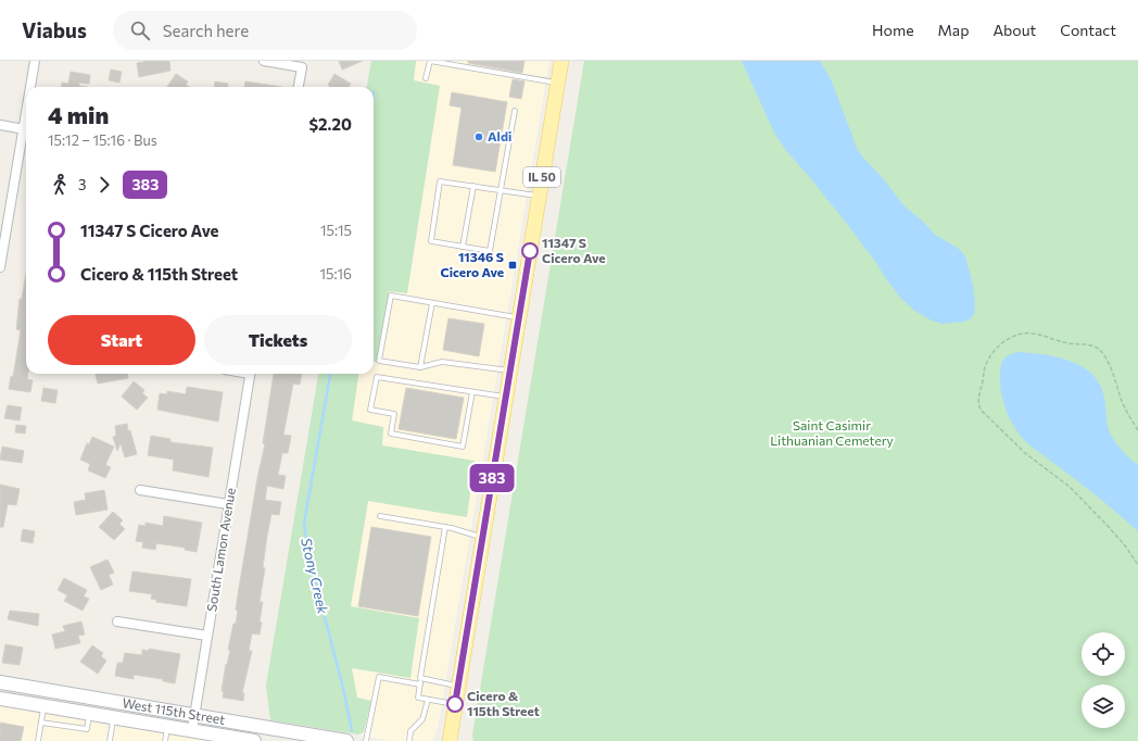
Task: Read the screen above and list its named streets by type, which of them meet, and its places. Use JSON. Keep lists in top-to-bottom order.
{
  "streets": {
    "main road": ["IL 50"],
    "street": ["South Lamon Avenue", "West 115th Street"]
  },
  "crossings": [
    ["South Lamon Avenue", "West 115th Street"]
  ],
  "water": ["Stony Creek"],
  "parks": ["Saint Casimir Lithuanian Cemetery"],
  "places": {
    "other": ["Aldi", "11347 S Cicero Ave", "Cicero & 115th Street"],
    "transit": ["11346 S Cicero Ave"]
  },
  "lines": ["bus line 383"],
  "page": {
    "header": "Viabus",
    "search": "Search here",
    "nav": [
      "Home",
      "Map",
      "About",
      "Contact"
    ],
    "on_map": "383",
    "heading": ["4 min", "15:12 – 15:16 · Bus", "$2.20"],
    "legs": ["3", "383"],
    "list": [
      {
        "name": "11347 S Cicero Ave",
        "value": "15:15"
      },
      {
        "name": "Cicero & 115th Street",
        "value": "15:16"
      }
    ],
    "buttons": ["Start", "Tickets"]
  }
}
